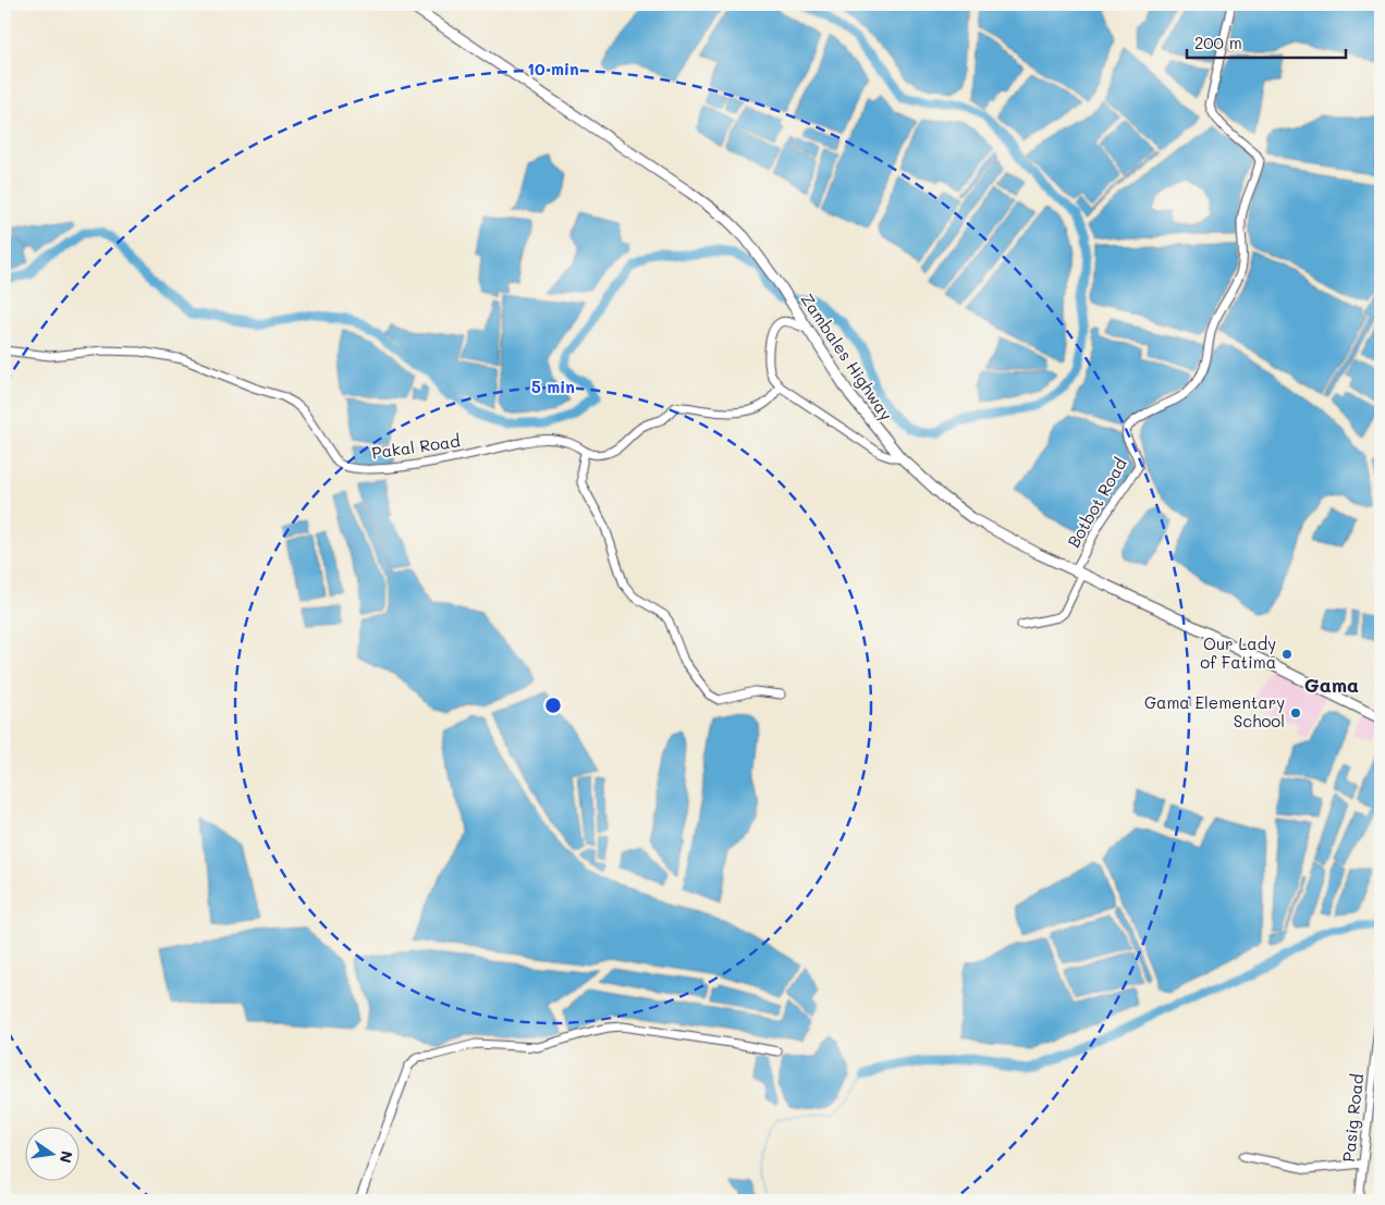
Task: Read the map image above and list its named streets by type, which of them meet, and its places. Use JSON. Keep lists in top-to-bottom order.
{
  "streets": {
    "main road": ["Zambales Highway"],
    "street": ["Pakal Road", "Botbot Road", "Pasig Road"]
  },
  "crossings": [
    ["Zambales Highway", "Botbot Road"]
  ],
  "districts": ["Gama"],
  "places": ["Our Lady of Fatima", "Gama Elementary School"],
  "scale_bar": "200 m",
  "north": "right",
  "rings": ["10 min", "5 min"]
}
